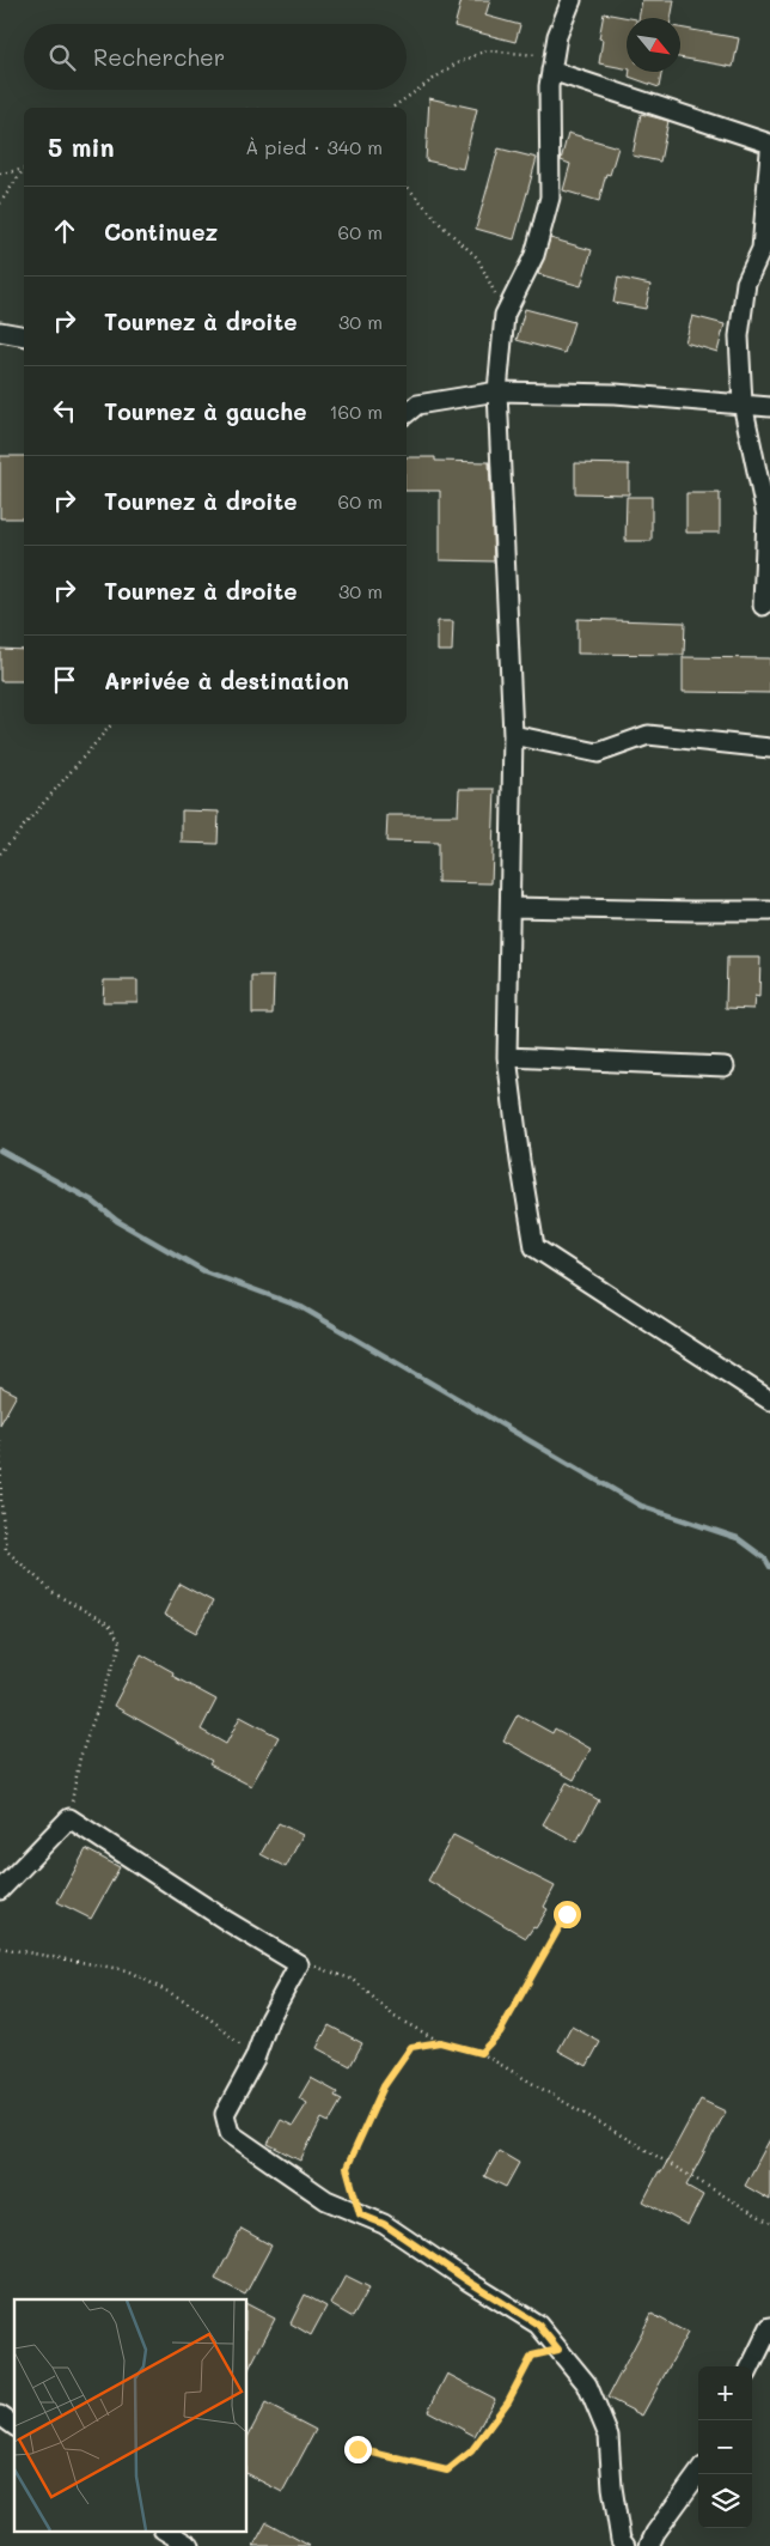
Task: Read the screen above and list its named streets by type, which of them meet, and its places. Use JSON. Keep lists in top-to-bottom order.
{
  "north": "bottom right",
  "page": {
    "search": "Rechercher",
    "heading": ["5 min", "À pied · 340 m"],
    "list": [
      ["Continuez", "60 m"],
      ["Tournez à droite", "30 m"],
      ["Tournez à gauche", "160 m"],
      ["Tournez à droite", "60 m"],
      ["Tournez à droite", "30 m"],
      "Arrivée à destination"
    ],
    "map_buttons": ["+", "−"]
  }
}
